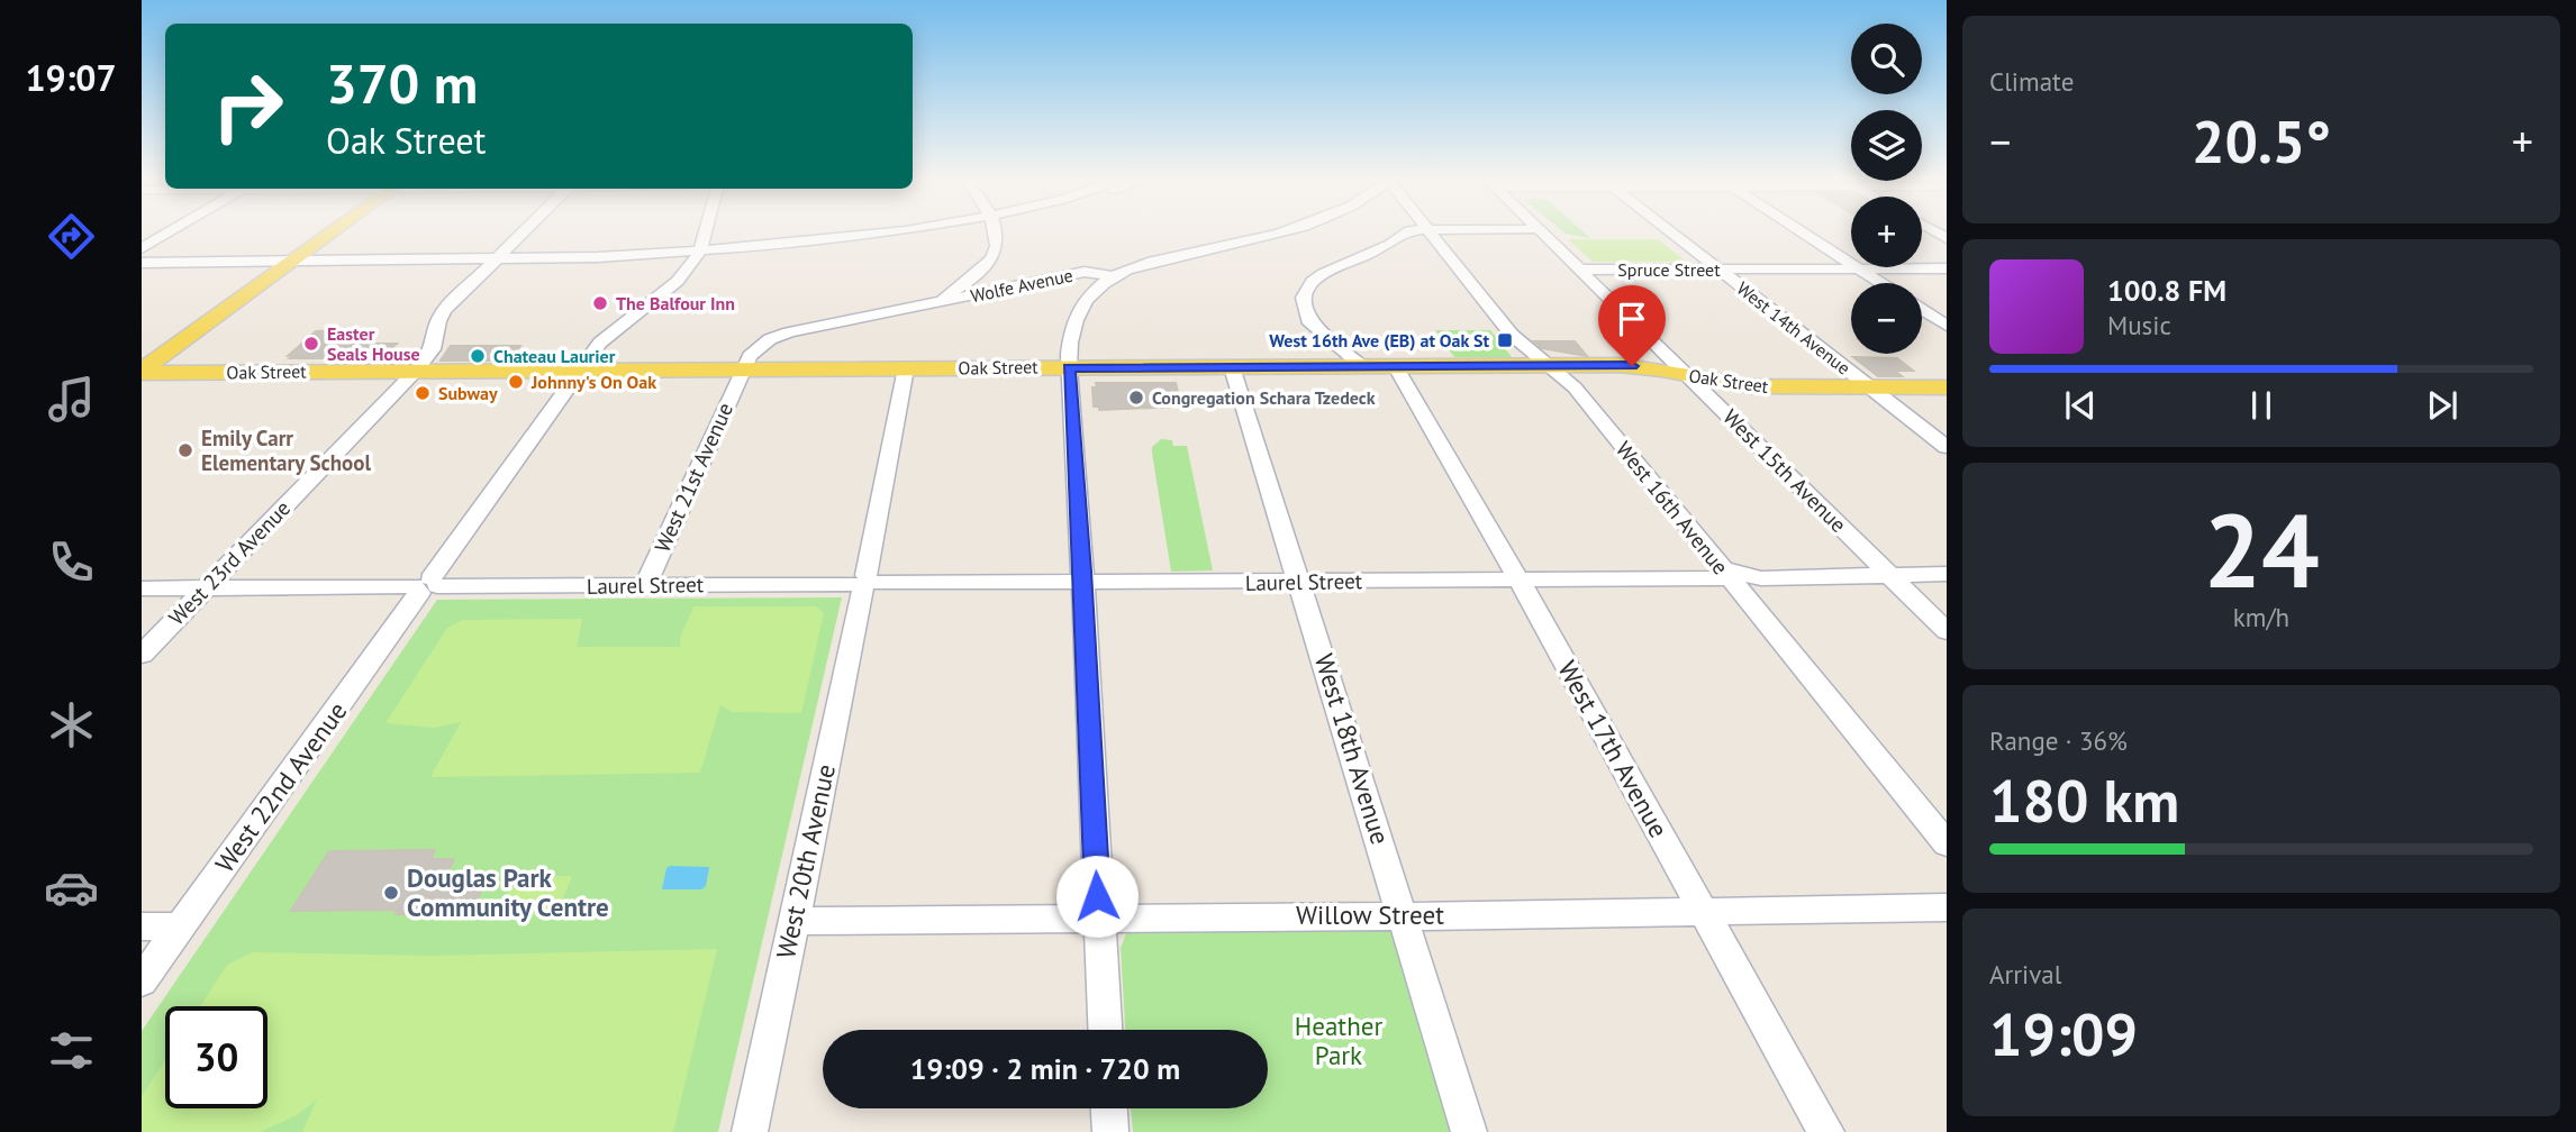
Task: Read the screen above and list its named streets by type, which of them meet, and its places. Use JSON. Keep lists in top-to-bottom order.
{
  "streets": {
    "main road": ["Oak Street"],
    "street": [
      "Spruce Street",
      "Wolfe Avenue",
      "West 14th Avenue",
      "West 15th Avenue",
      "West 21st Avenue",
      "West 16th Avenue",
      "West 23rd Avenue",
      "Laurel Street",
      "West 18th Avenue",
      "West 17th Avenue",
      "West 22nd Avenue",
      "West 20th Avenue",
      "Willow Street"
    ]
  },
  "crossings": [
    ["Spruce Street", "West 14th Avenue"],
    ["Spruce Street", "West 15th Avenue"],
    ["Wolfe Avenue", "Oak Street"],
    ["Wolfe Avenue", "West 21st Avenue"],
    ["West 14th Avenue", "Oak Street"],
    ["Oak Street", "West 15th Avenue"],
    ["Oak Street", "West 21st Avenue"],
    ["Oak Street", "West 16th Avenue"],
    ["Oak Street", "West 23rd Avenue"],
    ["Oak Street", "West 18th Avenue"],
    ["Oak Street", "West 17th Avenue"],
    ["Oak Street", "West 22nd Avenue"],
    ["Oak Street", "West 20th Avenue"],
    ["West 15th Avenue", "Laurel Street"],
    ["West 21st Avenue", "Laurel Street"],
    ["West 16th Avenue", "Laurel Street"],
    ["West 23rd Avenue", "Laurel Street"],
    ["Laurel Street", "West 18th Avenue"],
    ["Laurel Street", "West 17th Avenue"],
    ["Laurel Street", "West 22nd Avenue"],
    ["Laurel Street", "West 20th Avenue"],
    ["West 18th Avenue", "Willow Street"],
    ["West 17th Avenue", "Willow Street"],
    ["West 20th Avenue", "Willow Street"]
  ],
  "parks": ["Heather Park"],
  "places": {
    "other": [
      "The Balfour Inn",
      "Easter Seals House",
      "Chateau Laurier",
      "Johnny's On Oak",
      "Subway",
      "Congregation Schara Tzedeck",
      "Emily Carr Elementary School",
      "Douglas Park Community Centre"
    ],
    "transit": ["West 16th Ave (EB) at Oak St"]
  },
  "page": {
    "tabs": "19:07",
    "tile": [
      "Climate",
      ["24", "km/h"],
      ["Range · 36%", "180 km"],
      ["Arrival", "19:09"]
    ],
    "map_buttons": ["+", "−"],
    "turn": ["370 m", "Oak Street"],
    "heat": ["−", "20.5°", "+"],
    "song": ["100.8 FM", "Music"],
    "limit": "30",
    "trip": "19:09 · 2 min · 720 m"
  }
}
